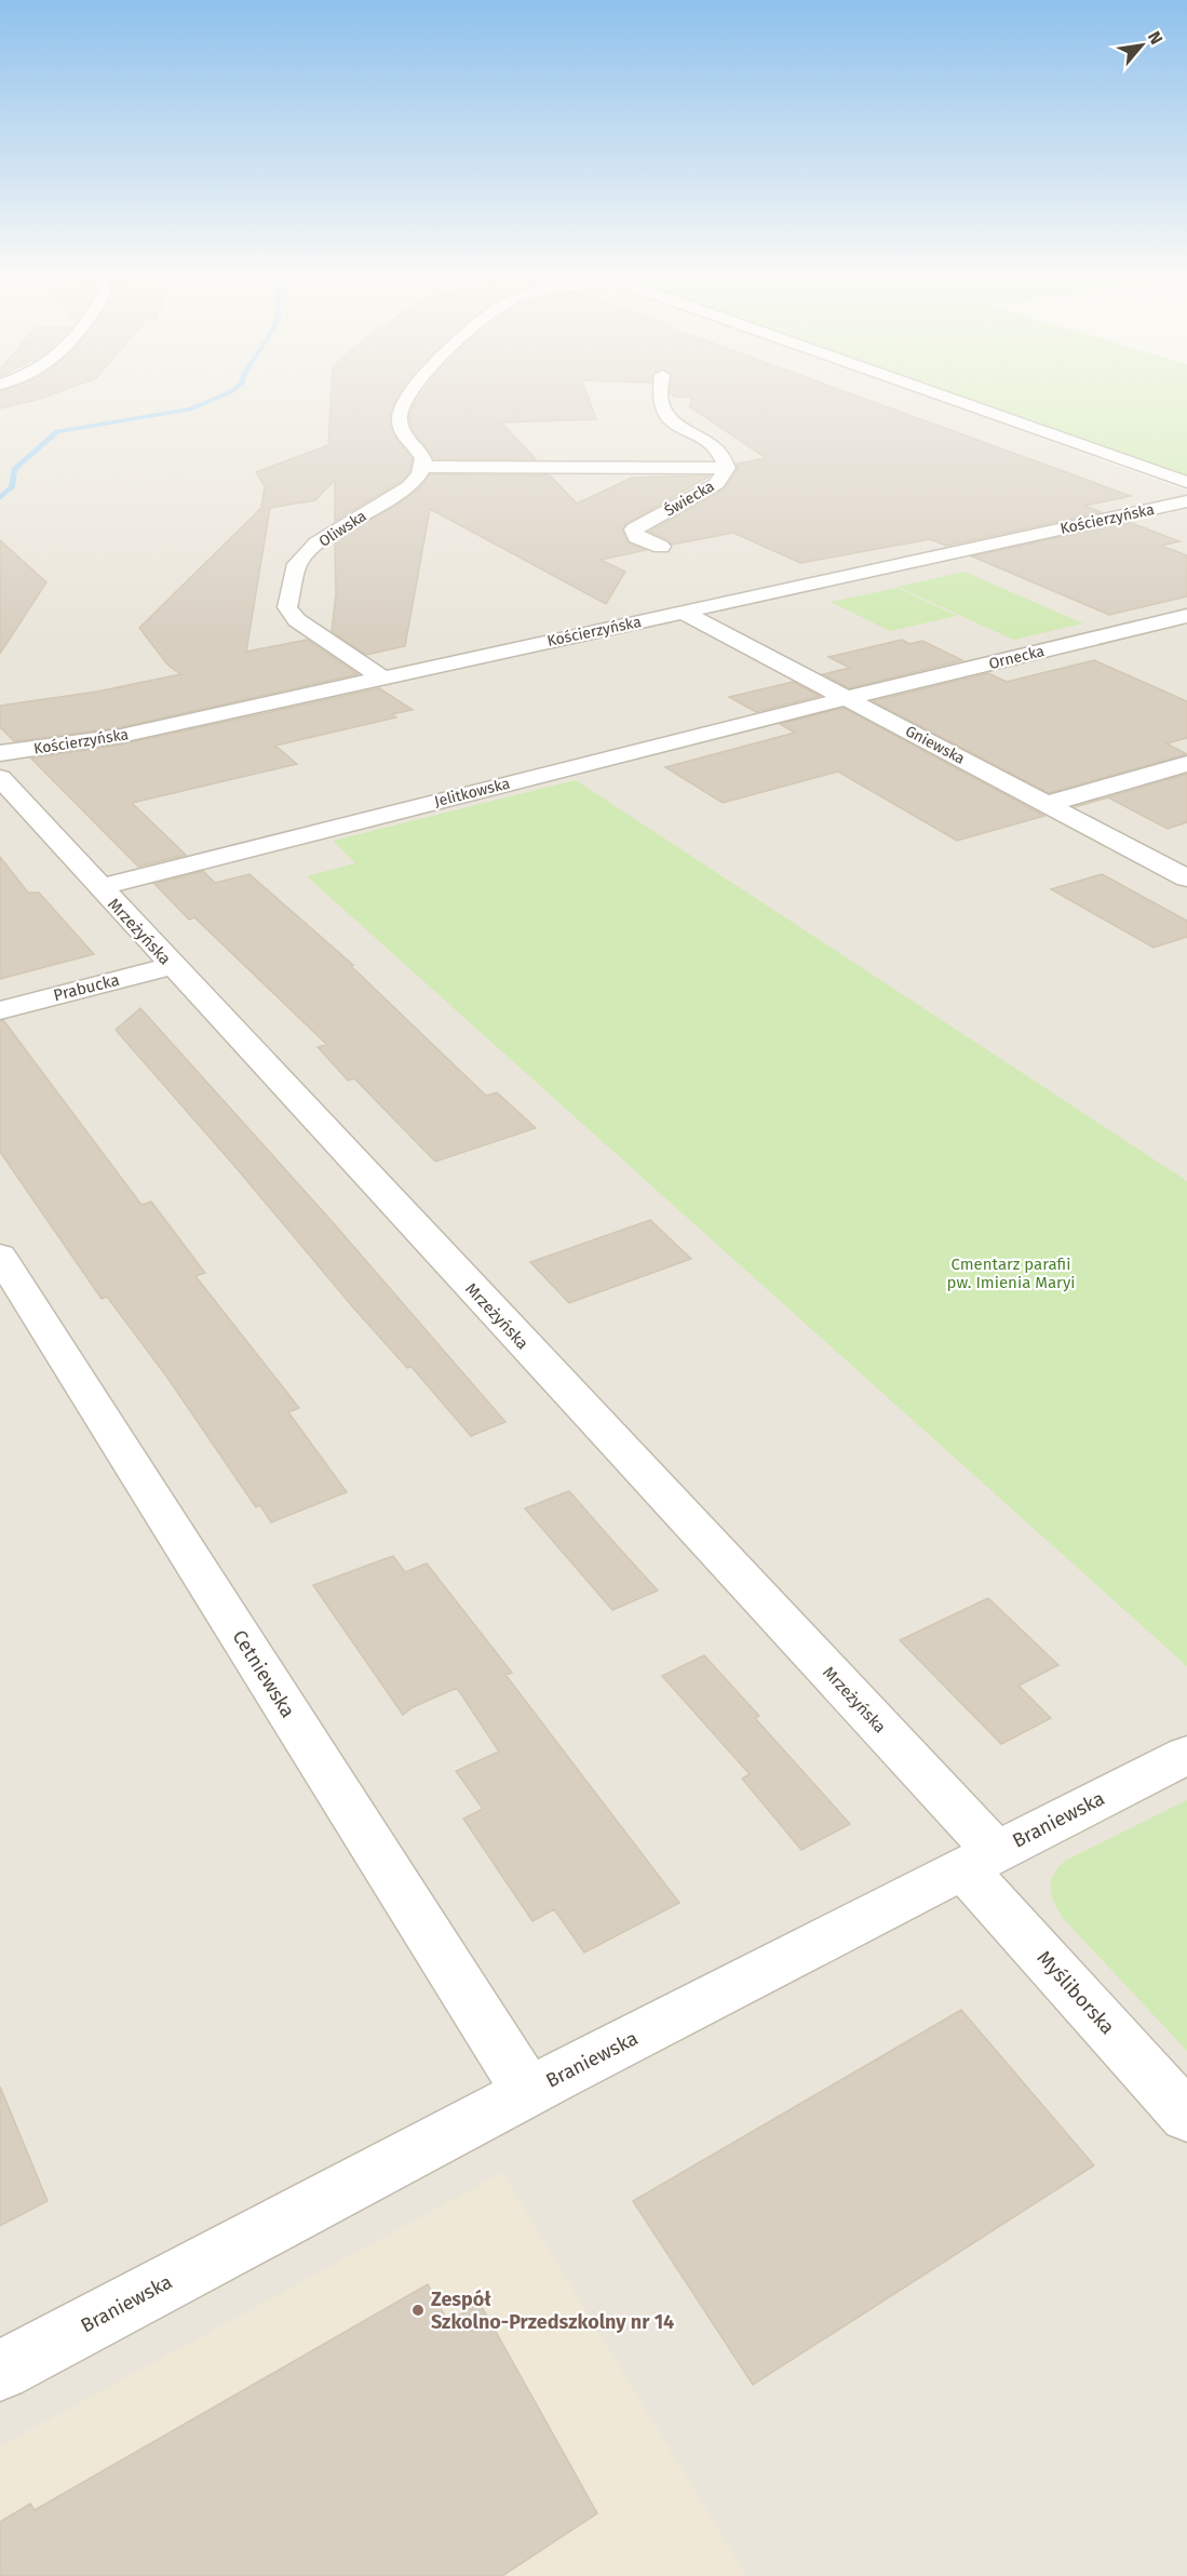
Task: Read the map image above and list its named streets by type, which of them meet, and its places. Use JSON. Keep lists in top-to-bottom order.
{
  "streets": {
    "street": [
      "Świecka",
      "Kościerzyńska",
      "Oliwska",
      "Ornecka",
      "Gniewska",
      "Jelitkowska",
      "Mrzeżyńska",
      "Prabucka",
      "Cetniewska",
      "Braniewska",
      "Myśliborska"
    ]
  },
  "crossings": [
    ["Kościerzyńska", "Oliwska"],
    ["Kościerzyńska", "Gniewska"],
    ["Ornecka", "Gniewska"],
    ["Ornecka", "Jelitkowska"],
    ["Gniewska", "Jelitkowska"],
    ["Jelitkowska", "Mrzeżyńska"],
    ["Mrzeżyńska", "Prabucka"],
    ["Mrzeżyńska", "Braniewska"],
    ["Mrzeżyńska", "Myśliborska"],
    ["Cetniewska", "Braniewska"],
    ["Braniewska", "Myśliborska"]
  ],
  "parks": ["Cmentarz parafii pw. Imienia Maryi"],
  "places": ["Zespół Szkolno-Przedszkolny nr 14"],
  "north": "top right"
}
